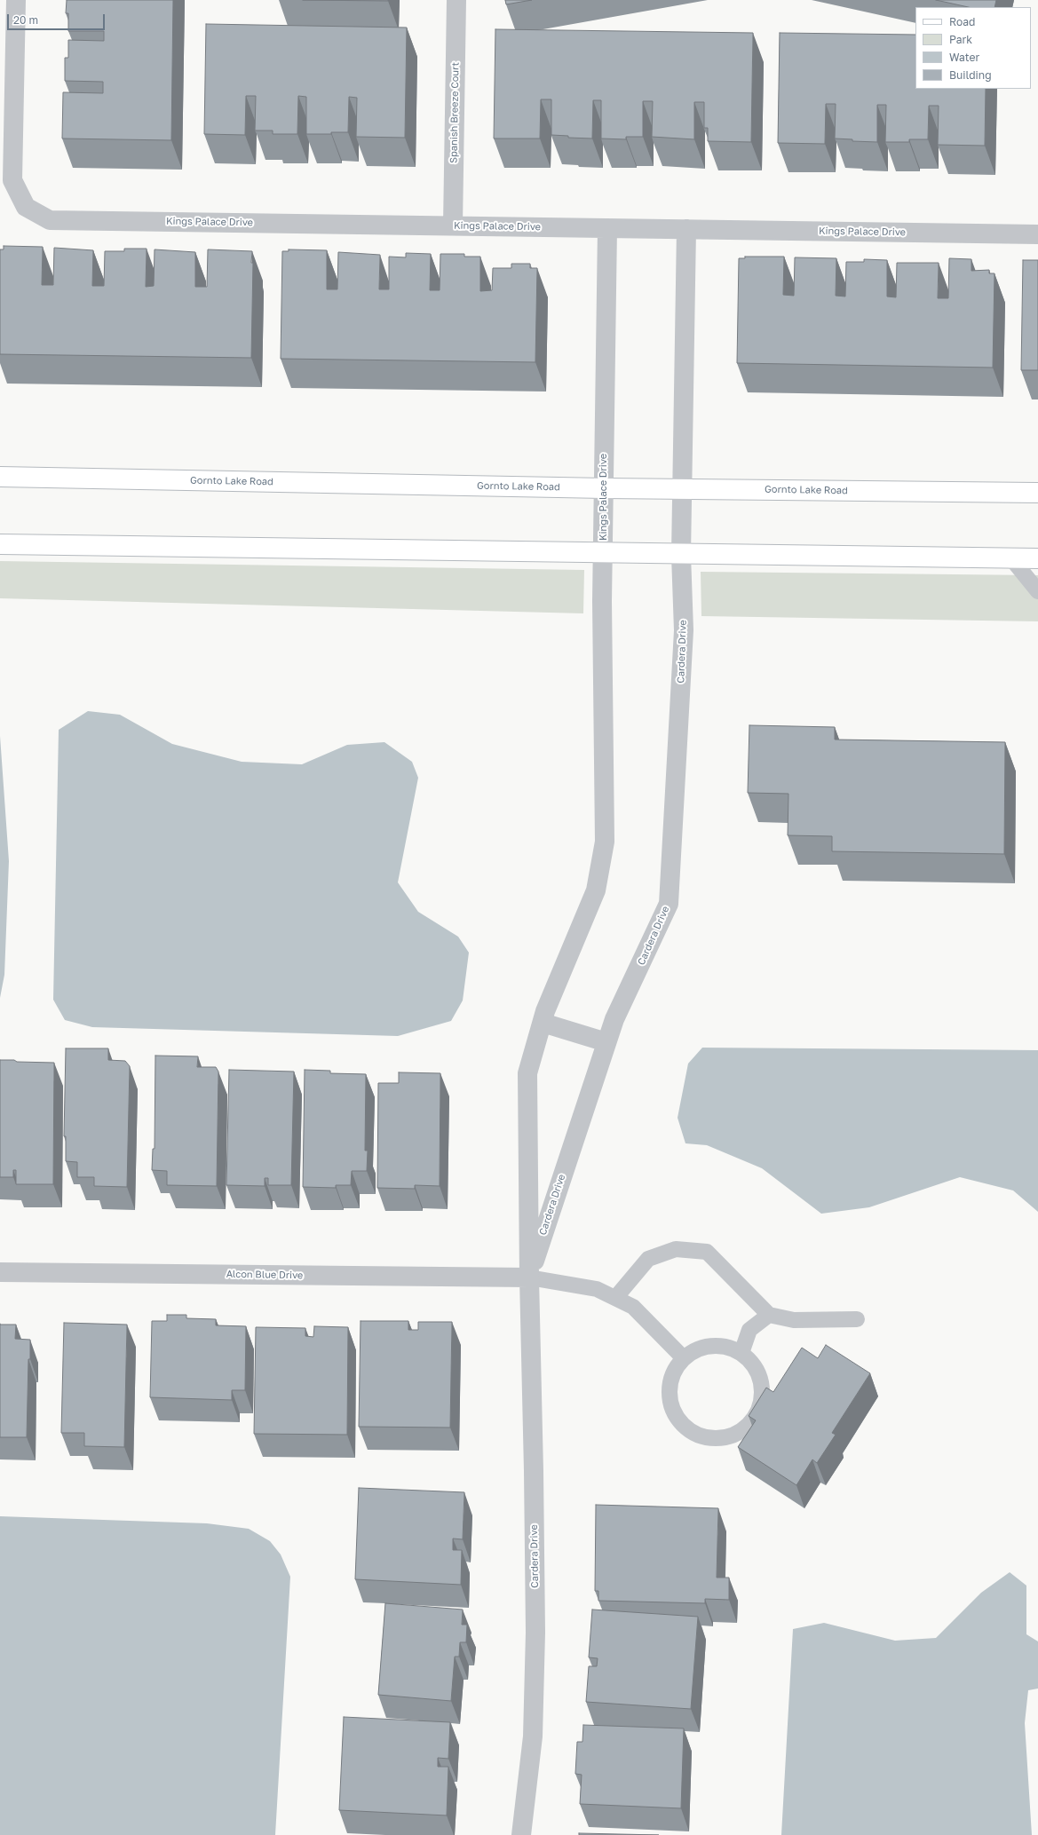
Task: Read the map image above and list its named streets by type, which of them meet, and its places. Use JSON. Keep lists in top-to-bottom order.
{
  "streets": {
    "street": [
      "Spanish Breeze Court",
      "Kings Palace Drive",
      "Gornto Lake Road",
      "Cardera Drive",
      "Alcon Blue Drive"
    ]
  },
  "crossings": [
    ["Spanish Breeze Court", "Kings Palace Drive"],
    ["Kings Palace Drive", "Gornto Lake Road"],
    ["Kings Palace Drive", "Cardera Drive"],
    ["Cardera Drive", "Alcon Blue Drive"]
  ],
  "legend": [
    "Road",
    "Park",
    "Water",
    "Building"
  ],
  "scale_bar": "20 m"
}
